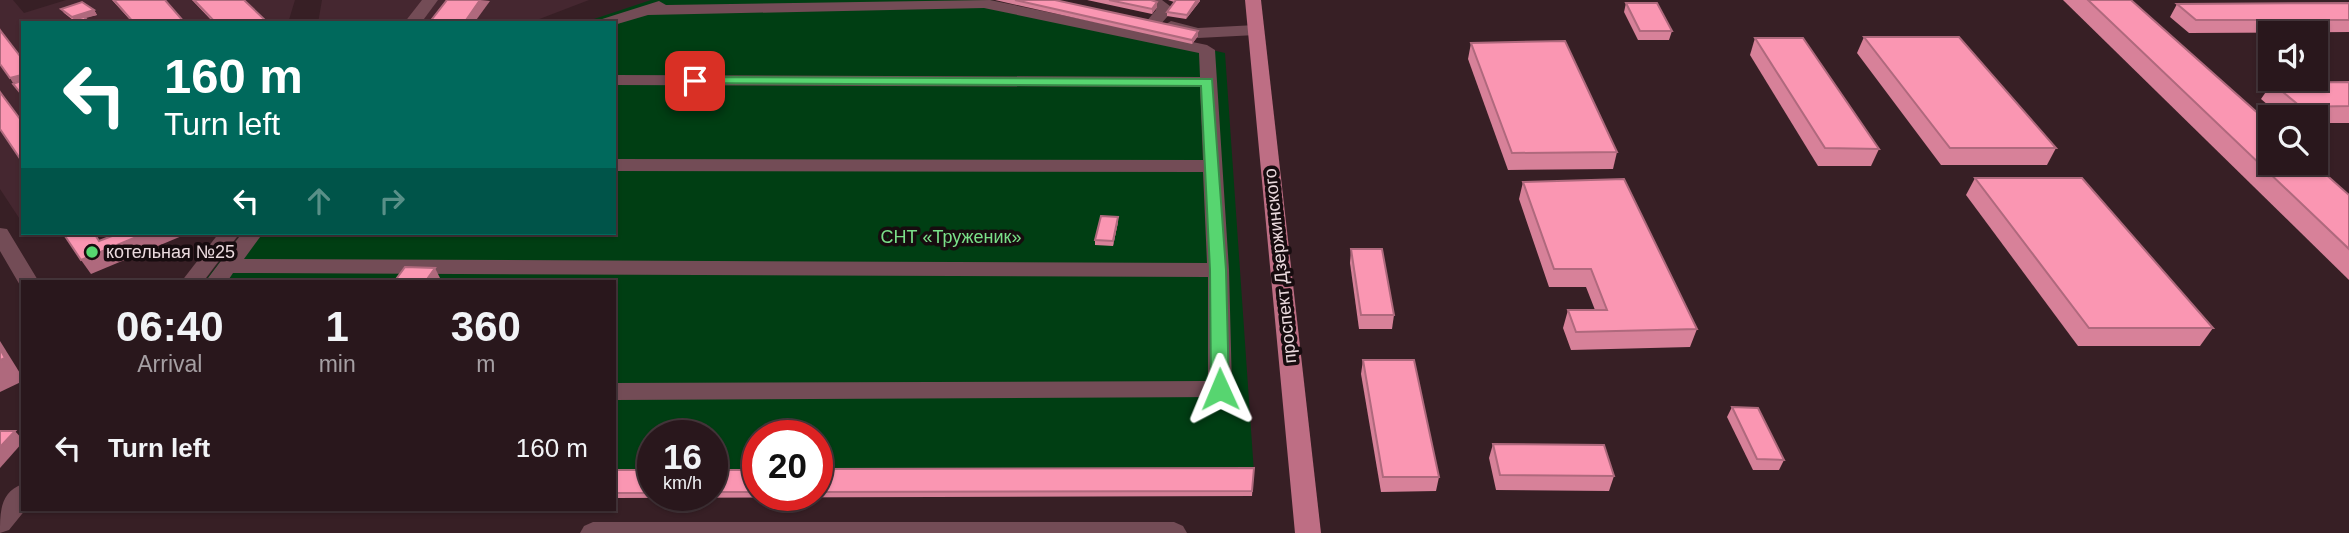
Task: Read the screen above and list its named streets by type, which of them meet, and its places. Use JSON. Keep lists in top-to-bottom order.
{
  "streets": {
    "main road": ["проспект Дзержинского"]
  },
  "parks": ["СНТ «Труженик»"],
  "places": ["котельная №25"],
  "page": {
    "turn": ["160 m", "Turn left"],
    "eta": [
      "06:40",
      "Arrival",
      "1",
      "min",
      "360",
      "m"
    ],
    "list": [
      {
        "name": "Turn left",
        "value": "160 m"
      }
    ],
    "speed": "16 km/h",
    "limit": "20"
  }
}
